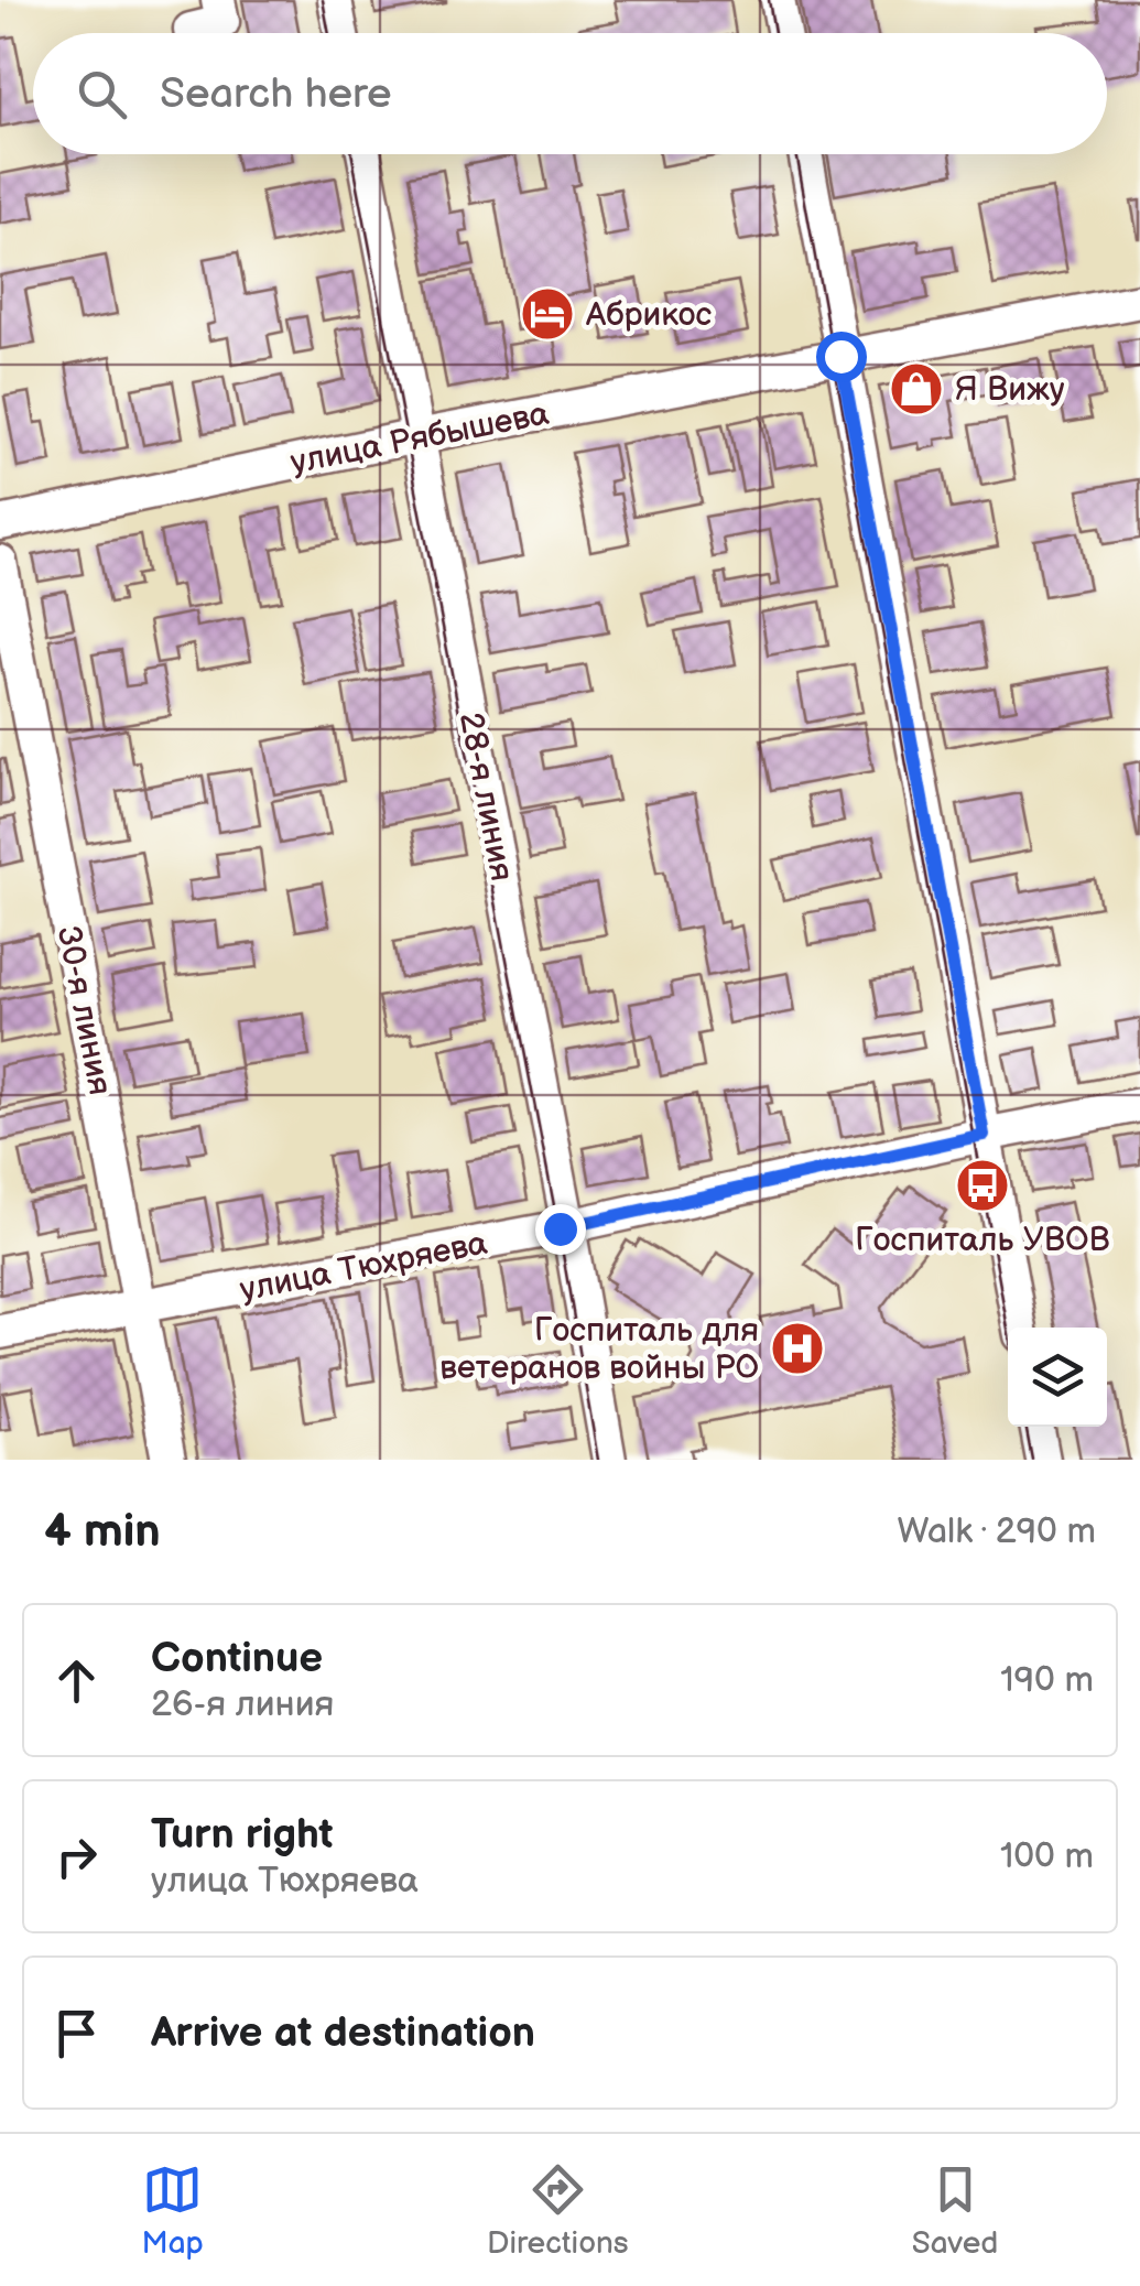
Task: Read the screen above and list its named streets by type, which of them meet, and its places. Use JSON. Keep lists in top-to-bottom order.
{
  "streets": {
    "street": [
      "улица Рябышева",
      "28-я линия",
      "30-я линия",
      "улица Тюхряева"
    ]
  },
  "crossings": [
    ["улица Рябышева", "28-я линия"],
    ["28-я линия", "улица Тюхряева"],
    ["30-я линия", "улица Тюхряева"]
  ],
  "places": {
    "hotel": ["Абрикос"],
    "shop": ["Я Вижу"],
    "bus stop": ["Госпиталь УВОВ"],
    "hospital": ["Госпиталь для ветеранов войны РО"]
  },
  "page": {
    "search": "Search here",
    "heading": ["4 min", "Walk · 290 m"],
    "list": [
      ["Continue", "26-я линия", "190 m"],
      ["Turn right", "улица Тюхряева", "100 m"],
      "Arrive at destination"
    ],
    "nav": ["Map", "Directions", "Saved"]
  }
}
